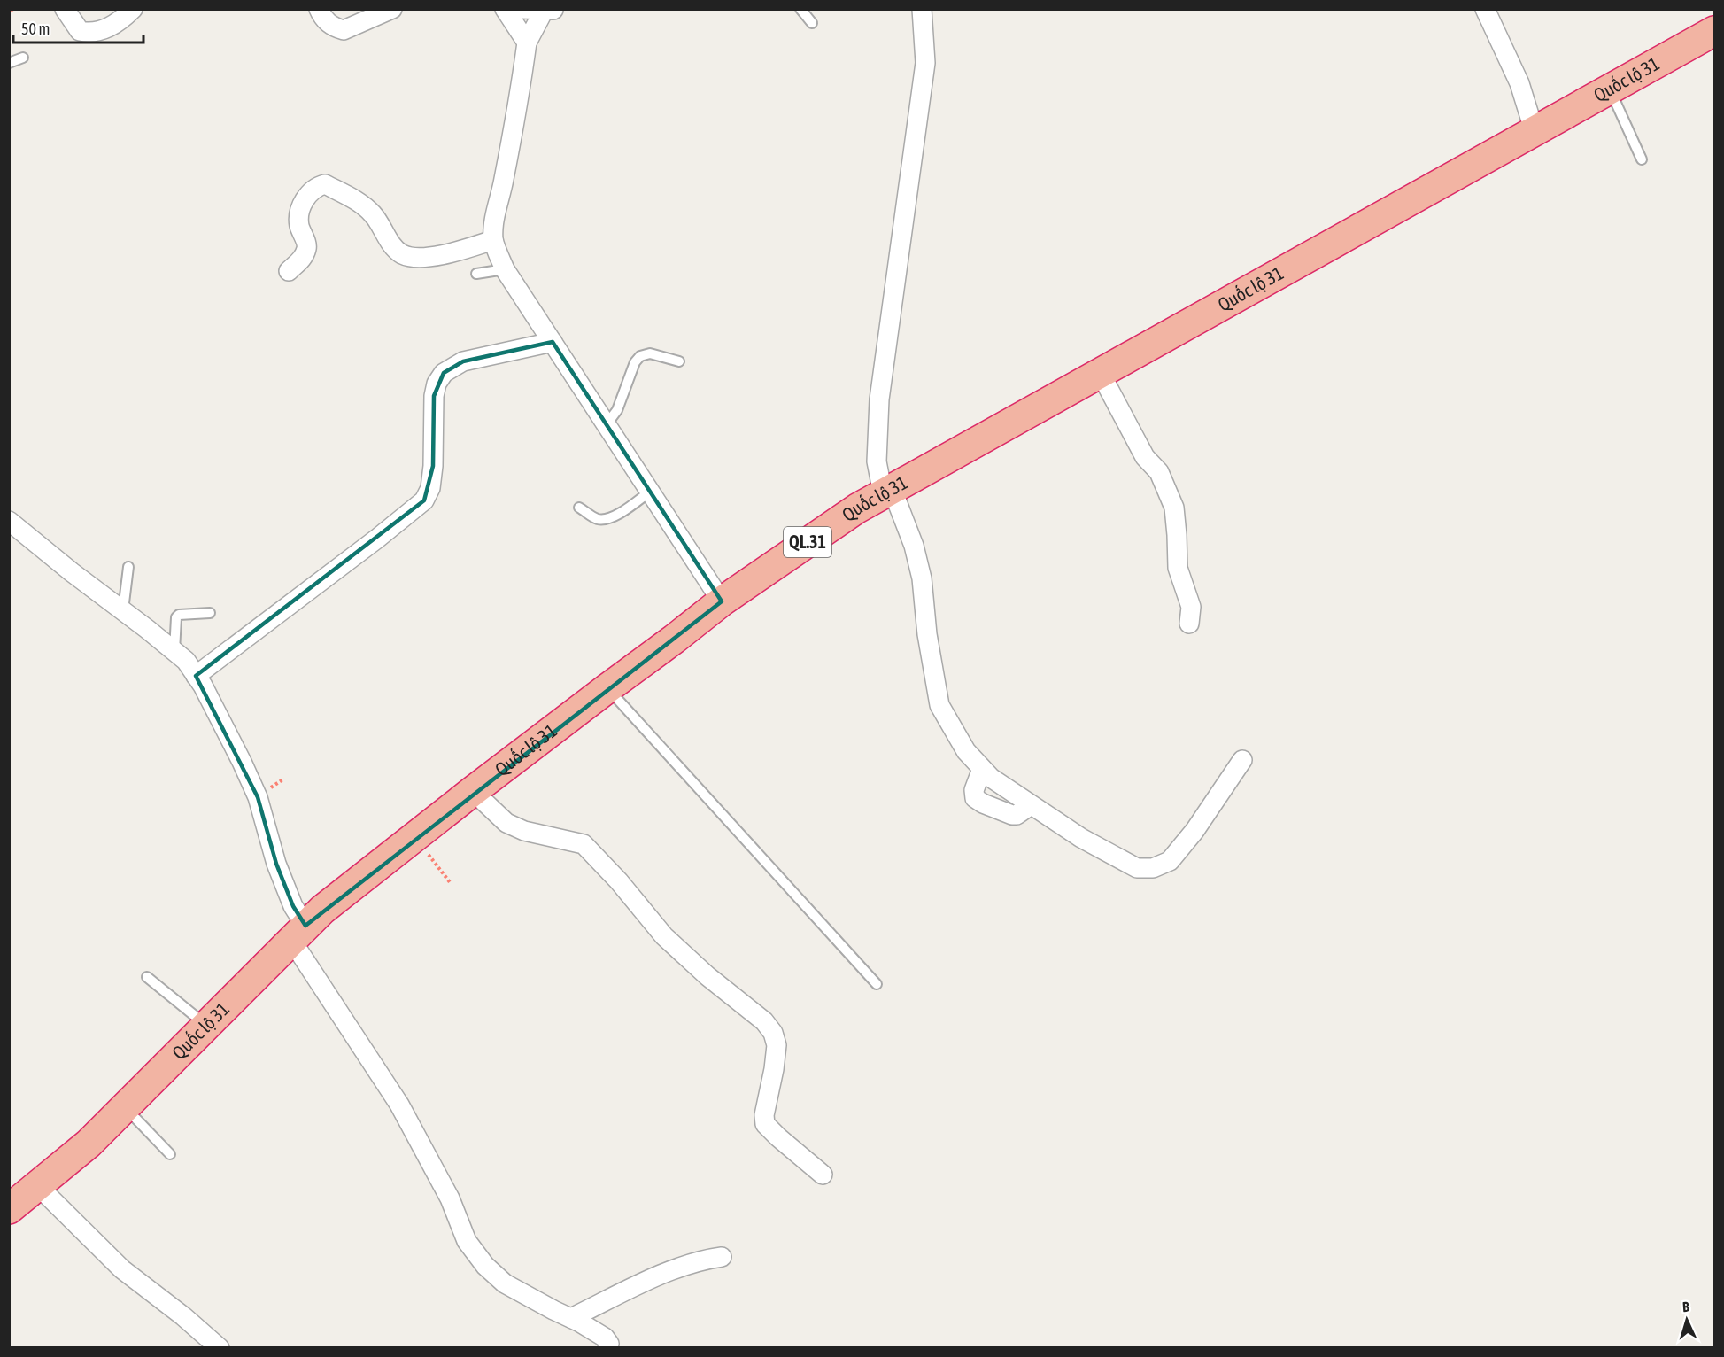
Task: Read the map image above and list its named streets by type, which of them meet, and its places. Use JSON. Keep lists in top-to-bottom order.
{
  "streets": {
    "highway": ["Quốc lộ 31", "QL.31"]
  },
  "scale_bar": "50 m",
  "north": "top"
}
